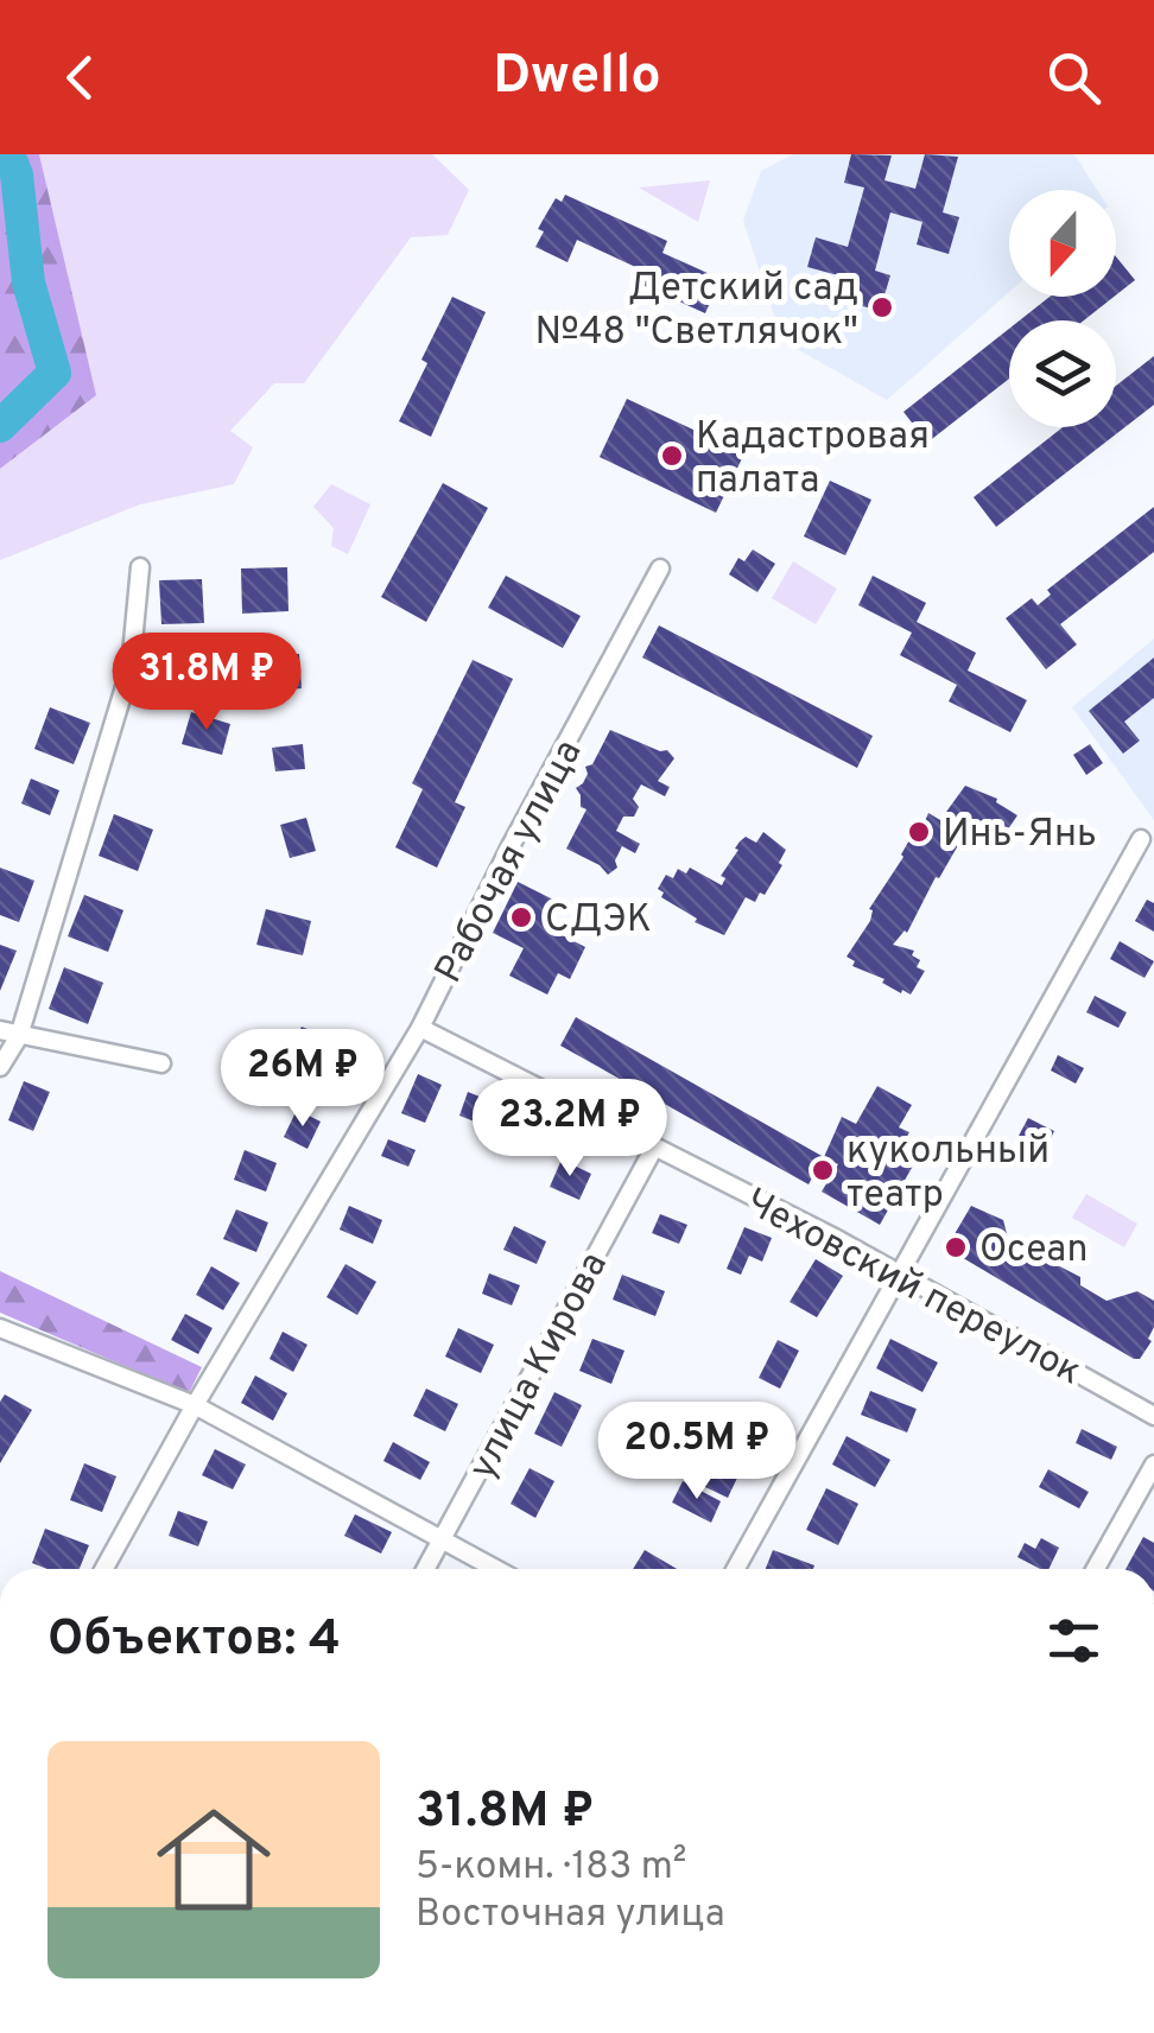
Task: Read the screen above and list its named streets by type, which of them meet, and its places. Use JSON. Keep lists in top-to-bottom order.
{
  "streets": {
    "street": ["Рабочая улица", "Чеховский переулок", "улица Кирова"]
  },
  "crossings": [
    ["Рабочая улица", "Чеховский переулок"],
    ["Чеховский переулок", "улица Кирова"]
  ],
  "places": [
    "Детский сад №48 \"Светлячок\"",
    "Кадастровая палата",
    "Инь-Янь",
    "СДЭК",
    "кукольный театр",
    "Ocean"
  ],
  "north": "bottom",
  "page": {
    "header": "Dwello",
    "price": [
      "31.8M ₽",
      "26M ₽",
      "23.2M ₽",
      "20.5M ₽"
    ],
    "heading": "Объектов: 4",
    "list": [
      {
        "name": "31.8M ₽",
        "note": "5-комн. · 183 m² · Восточная улица"
      }
    ]
  }
}
